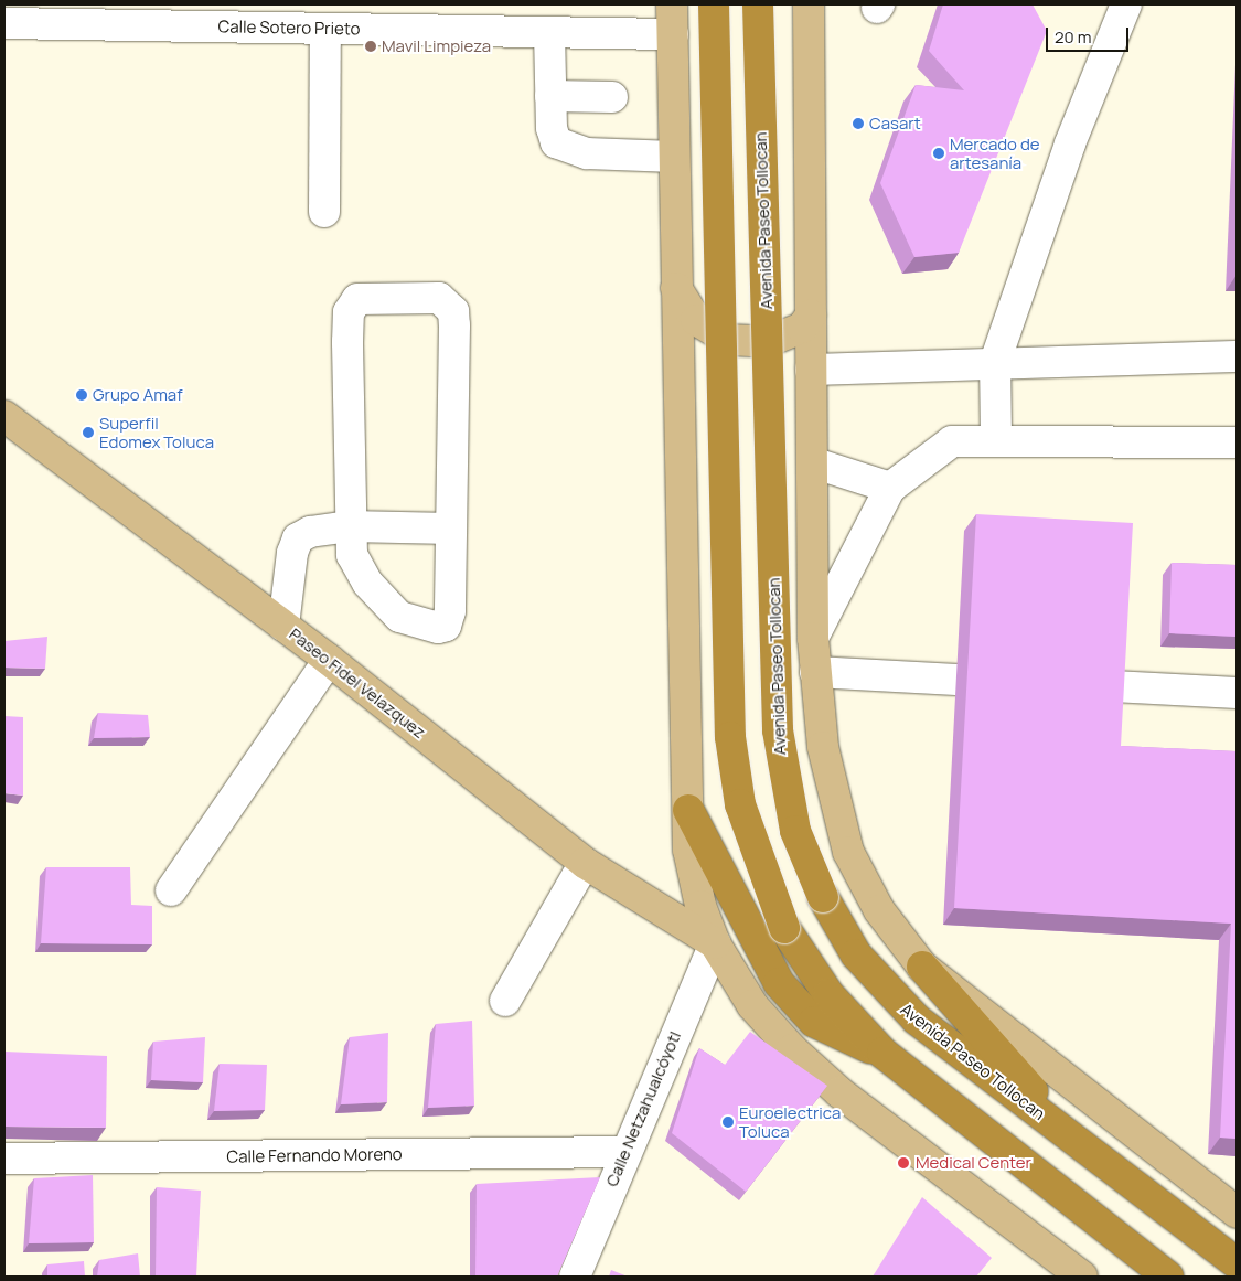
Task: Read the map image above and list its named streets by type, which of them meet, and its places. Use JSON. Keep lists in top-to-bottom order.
{
  "streets": {
    "highway": ["Avenida Paseo Tollocan"],
    "main road": ["Paseo Fidel Velazquez"],
    "street": ["Calle Sotero Prieto", "Calle Netzahualcóyotl", "Calle Fernando Moreno"]
  },
  "crossings": [
    ["Paseo Fidel Velazquez", "Calle Netzahualcóyotl"],
    ["Calle Netzahualcóyotl", "Calle Fernando Moreno"]
  ],
  "places": [
    "Mavil Limpieza",
    "Casart",
    "Mercado de artesanía",
    "Grupo Amaf",
    "Superfil Edomex Toluca",
    "Euroelectrica Toluca",
    "Medical Center"
  ],
  "scale_bar": "20 m"
}
